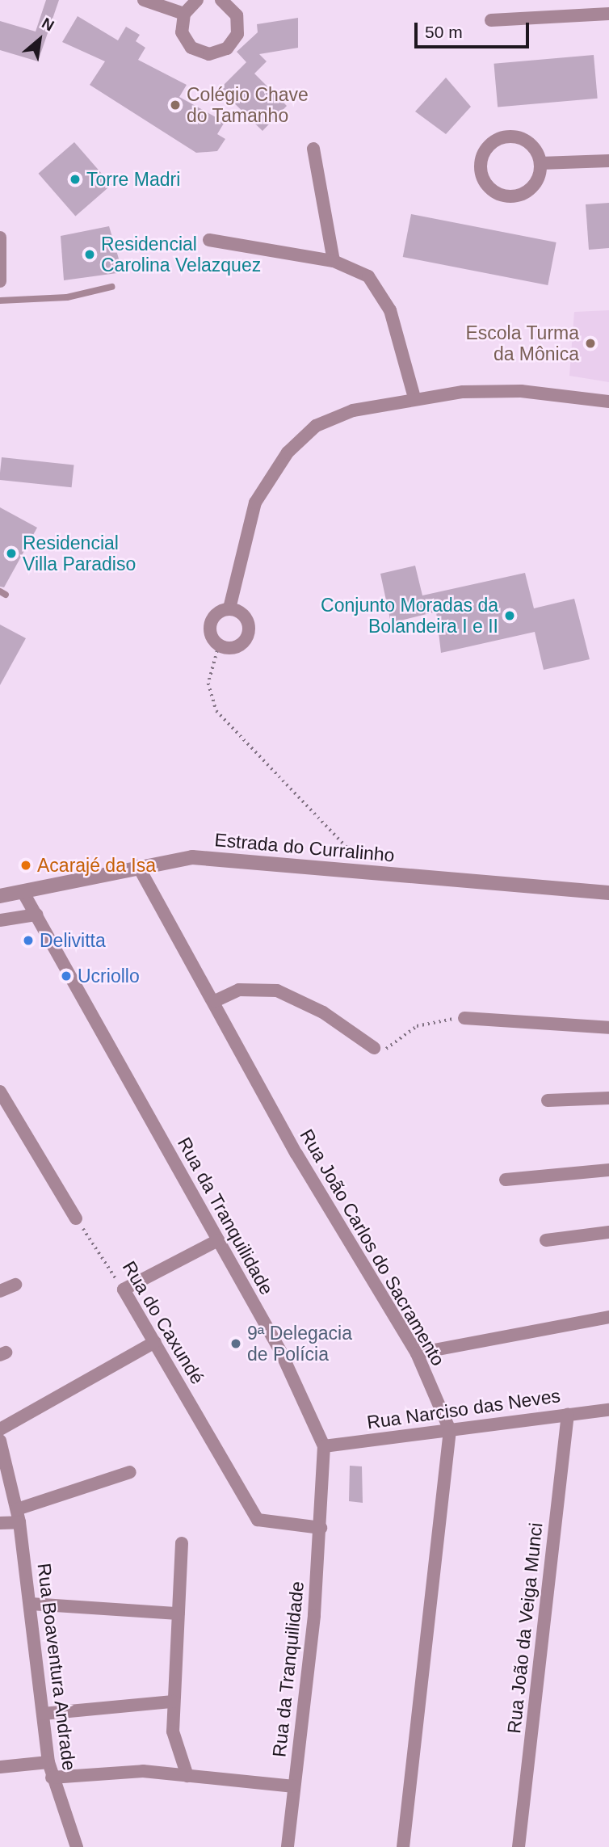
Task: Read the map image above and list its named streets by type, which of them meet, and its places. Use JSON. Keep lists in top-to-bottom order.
{
  "streets": {
    "street": [
      "Estrada do Curralinho",
      "Rua da Tranquilidade",
      "Rua João Carlos do Sacramento",
      "Rua do Caxundé",
      "Rua Narciso das Neves",
      "Rua João da Veiga Munci",
      "Rua Boaventura Andrade"
    ]
  },
  "crossings": [
    ["Estrada do Curralinho", "Rua da Tranquilidade"],
    ["Estrada do Curralinho", "Rua João Carlos do Sacramento"],
    ["Rua da Tranquilidade", "Rua do Caxundé"],
    ["Rua da Tranquilidade", "Rua Narciso das Neves"],
    ["Rua João Carlos do Sacramento", "Rua Narciso das Neves"],
    ["Rua Narciso das Neves", "Rua João da Veiga Munci"]
  ],
  "places": [
    "Colégio Chave do Tamanho",
    "Torre Madri",
    "Residencial Carolina Velazquez",
    "Escola Turma da Mônica",
    "Residencial Villa Paradiso",
    "Conjunto Moradas da Bolandeira I e II",
    "Acarajé da Isa",
    "Delivitta",
    "Ucriollo",
    "9ª Delegacia de Polícia"
  ],
  "scale_bar": "50 m",
  "north": "top right"
}
